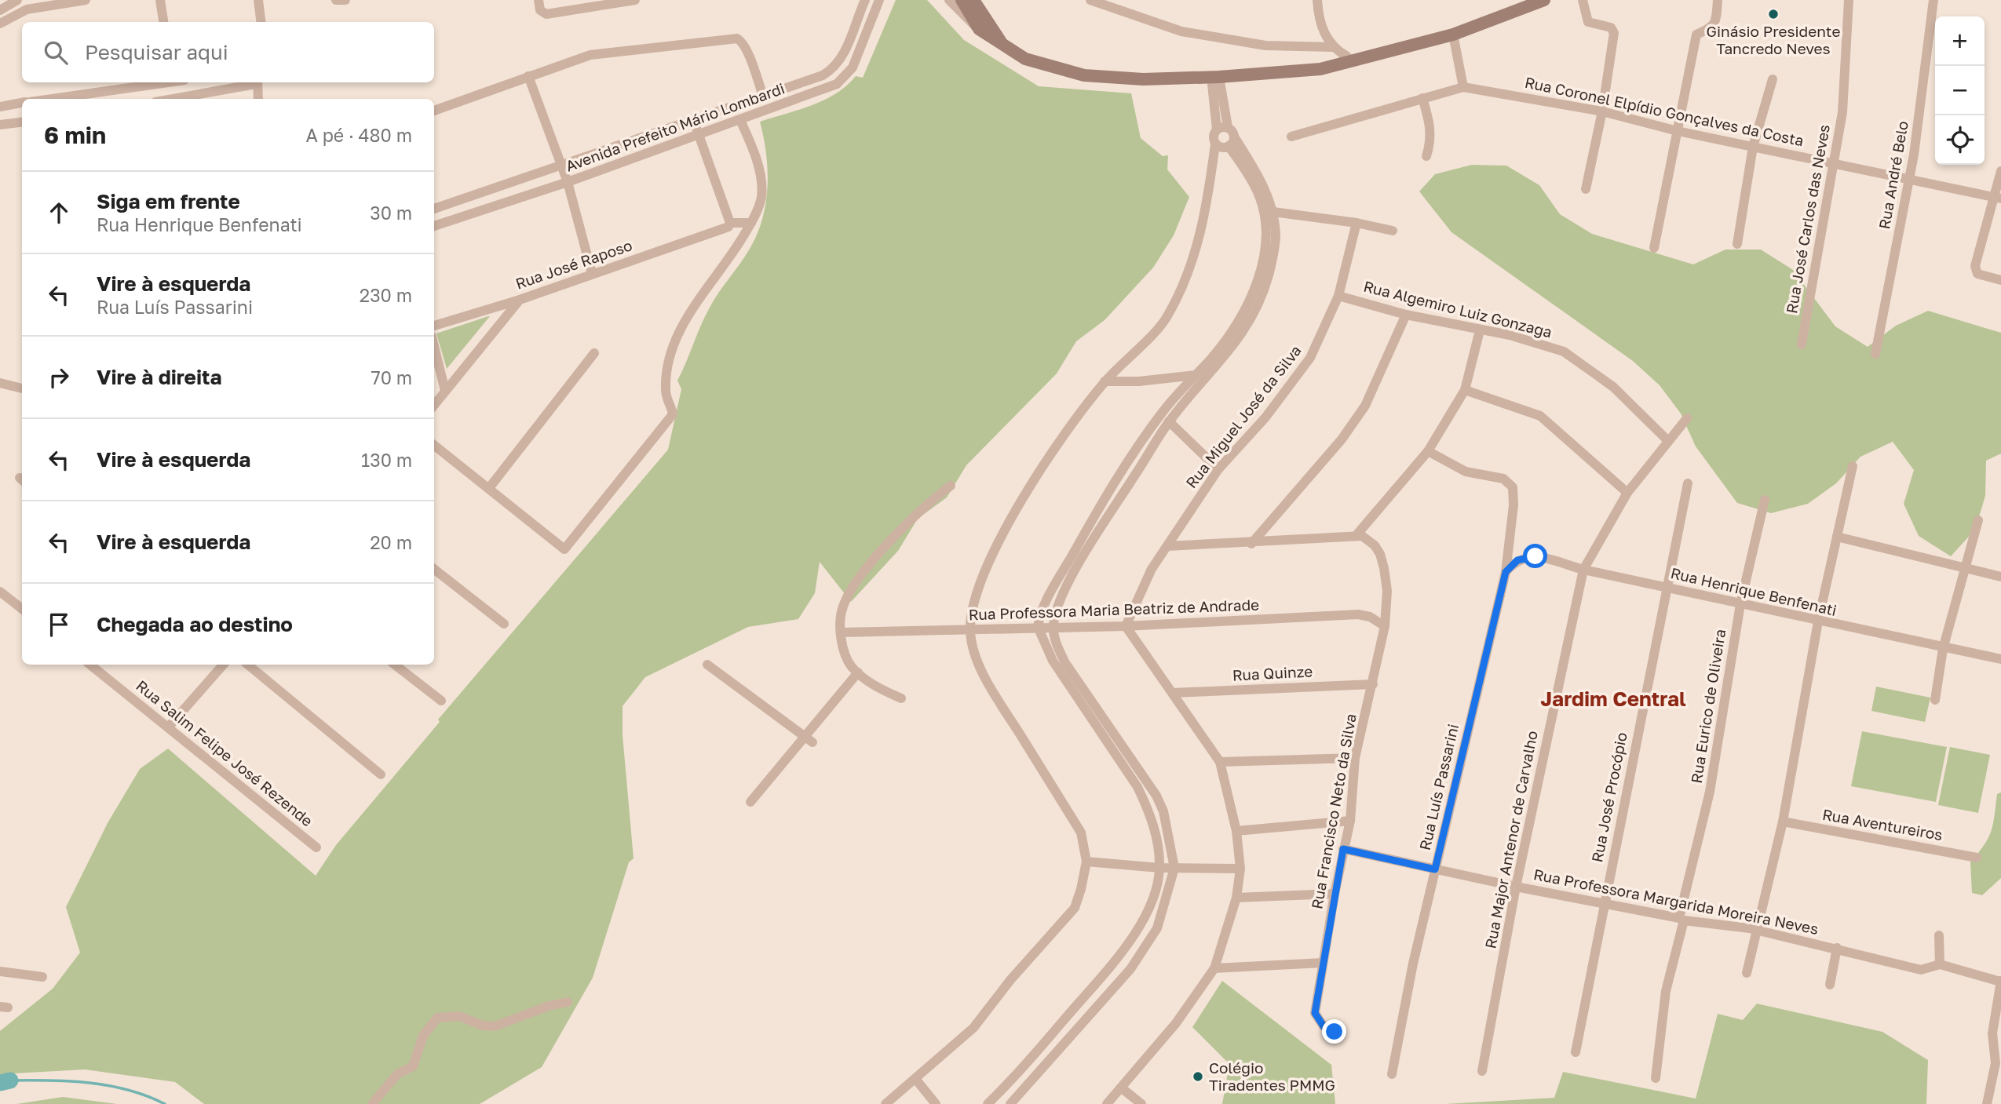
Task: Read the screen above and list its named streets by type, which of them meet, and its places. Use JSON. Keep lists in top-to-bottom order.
{
  "streets": {
    "street": [
      "Rua Coronel Elpídio Gonçalves da Costa",
      "Avenida Prefeito Mário Lombardi",
      "Rua André Belo",
      "Rua José Carlos das Neves",
      "Rua José Raposo",
      "Rua Algemiro Luiz Gonzaga",
      "Rua Miguel José da Silva",
      "Rua Henrique Benfenati",
      "Rua Professora Maria Beatriz de Andrade",
      "Rua Quinze",
      "Rua Eurico de Oliveira",
      "Rua Salim Felipe José Rezende",
      "Rua Luís Passarini",
      "Rua José Procópio",
      "Rua Francisco Neto da Silva",
      "Rua Aventureiros",
      "Rua Major Antenor de Carvalho",
      "Rua Professora Margarida Moreira Neves"
    ]
  },
  "crossings": [
    ["Rua Coronel Elpídio Gonçalves da Costa", "Rua André Belo"],
    ["Rua Coronel Elpídio Gonçalves da Costa", "Rua José Carlos das Neves"],
    ["Rua Algemiro Luiz Gonzaga", "Rua Miguel José da Silva"],
    ["Rua Algemiro Luiz Gonzaga", "Rua Major Antenor de Carvalho"],
    ["Rua Miguel José da Silva", "Rua Professora Maria Beatriz de Andrade"],
    ["Rua Henrique Benfenati", "Rua Eurico de Oliveira"],
    ["Rua Henrique Benfenati", "Rua Luís Passarini"],
    ["Rua Henrique Benfenati", "Rua José Procópio"],
    ["Rua Henrique Benfenati", "Rua Major Antenor de Carvalho"],
    ["Rua Professora Maria Beatriz de Andrade", "Rua Francisco Neto da Silva"],
    ["Rua Quinze", "Rua Francisco Neto da Silva"],
    ["Rua Eurico de Oliveira", "Rua Professora Margarida Moreira Neves"],
    ["Rua Luís Passarini", "Rua Professora Margarida Moreira Neves"],
    ["Rua José Procópio", "Rua Professora Margarida Moreira Neves"],
    ["Rua Francisco Neto da Silva", "Rua Professora Margarida Moreira Neves"],
    ["Rua Major Antenor de Carvalho", "Rua Professora Margarida Moreira Neves"]
  ],
  "districts": ["Jardim Central"],
  "places": ["Ginásio Presidente Tancredo Neves", "Colégio Tiradentes PMMG"],
  "page": {
    "map_buttons": ["+", "−"],
    "search": "Pesquisar aqui",
    "heading": ["6 min", "A pé · 480 m"],
    "list": [
      ["Siga em frente", "Rua Henrique Benfenati", "30 m"],
      ["Vire à esquerda", "Rua Luís Passarini", "230 m"],
      ["Vire à direita", "70 m"],
      ["Vire à esquerda", "130 m"],
      ["Vire à esquerda", "20 m"],
      "Chegada ao destino"
    ]
  }
}
